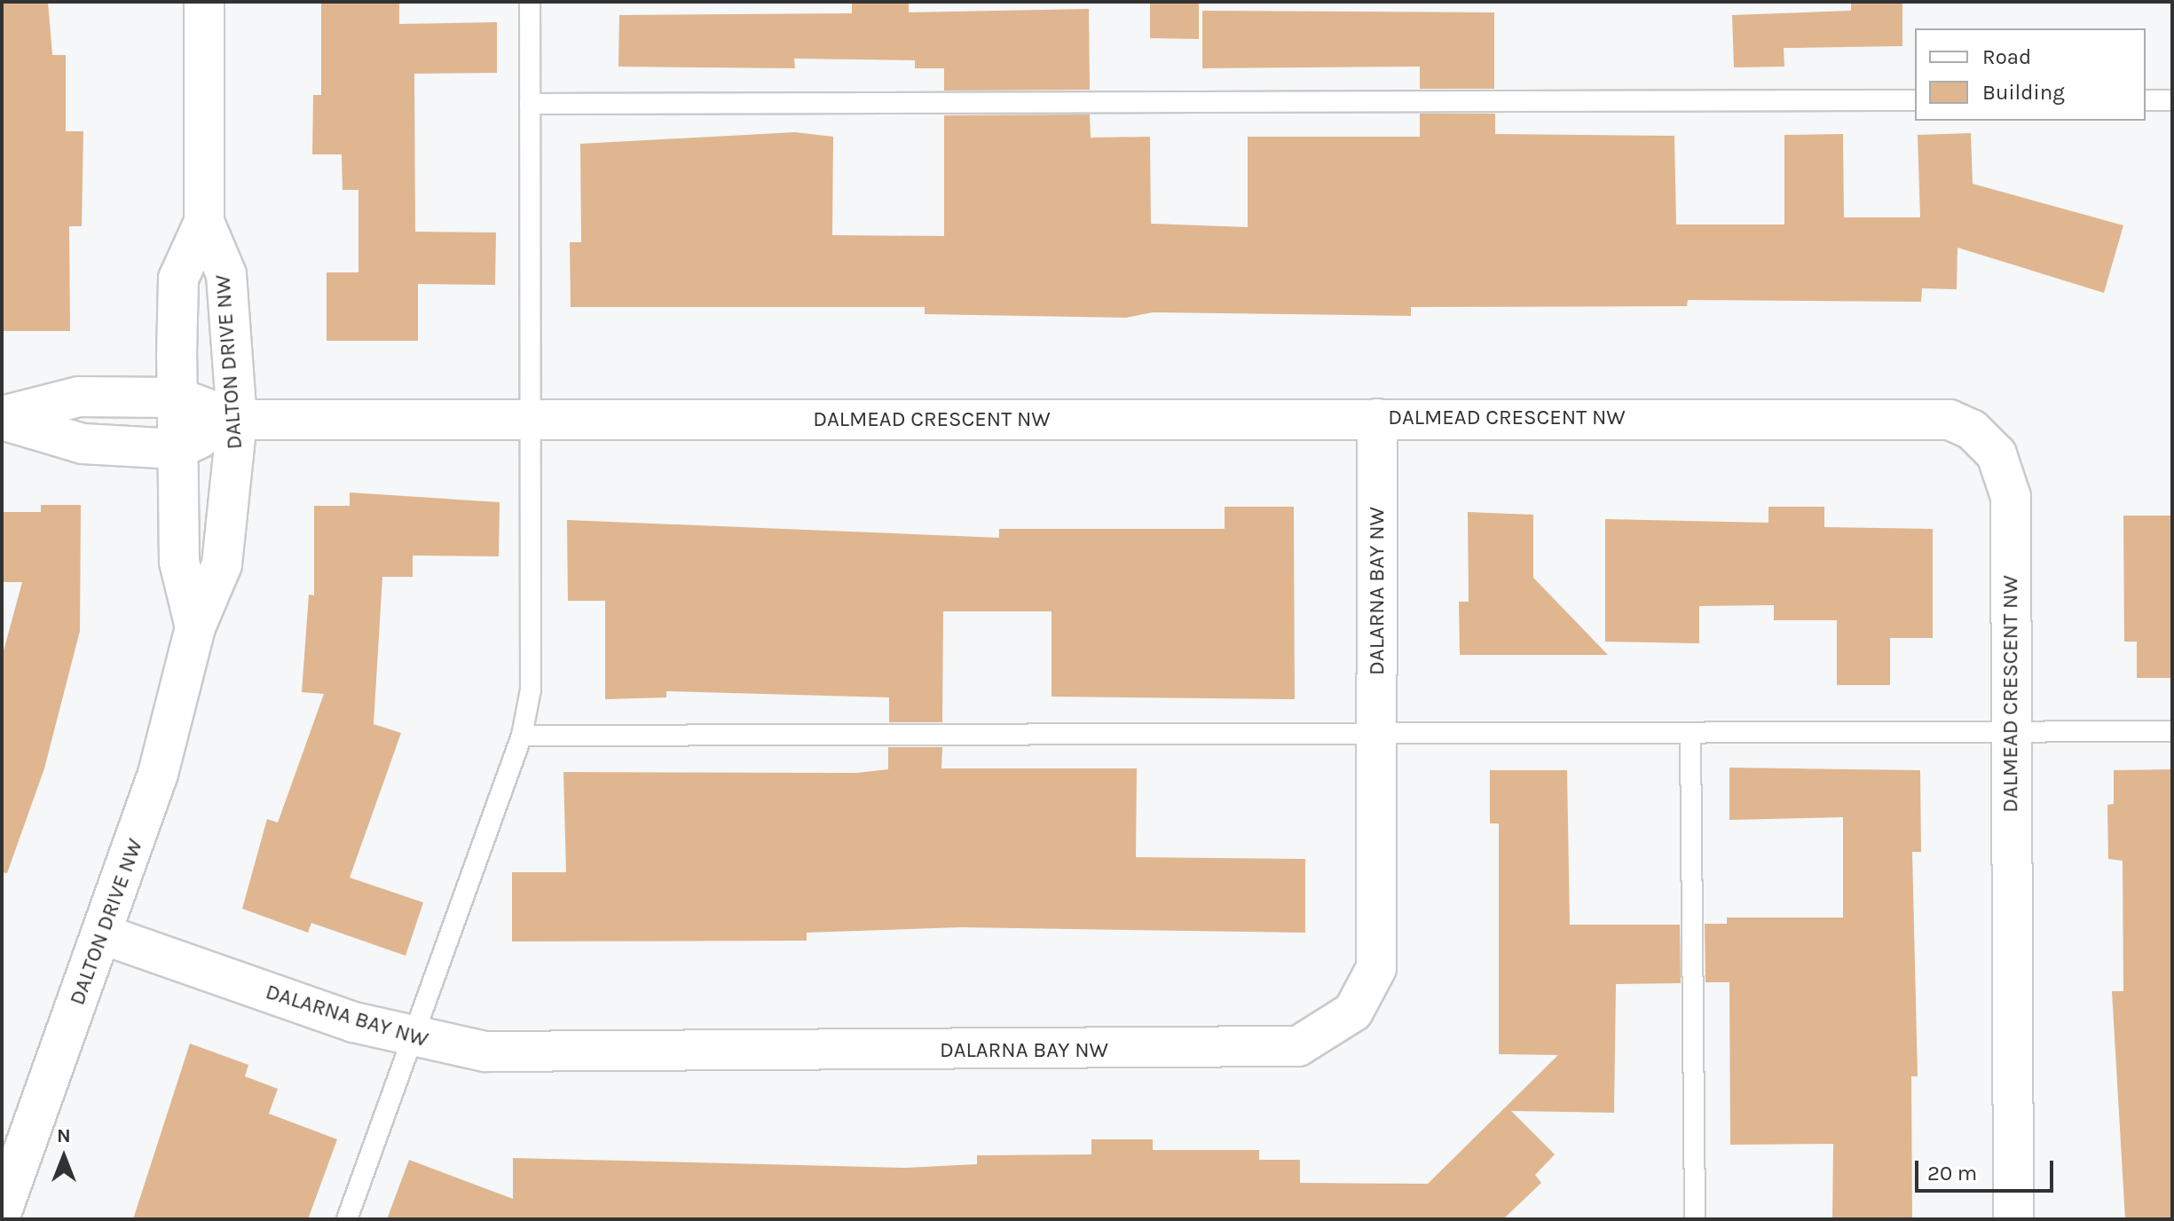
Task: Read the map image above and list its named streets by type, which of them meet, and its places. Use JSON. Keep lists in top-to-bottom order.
{
  "streets": {
    "street": ["DALTON DRIVE NW", "DALMEAD CRESCENT NW", "DALARNA BAY NW"]
  },
  "crossings": [
    ["DALTON DRIVE NW", "DALMEAD CRESCENT NW"],
    ["DALTON DRIVE NW", "DALARNA BAY NW"],
    ["DALMEAD CRESCENT NW", "DALARNA BAY NW"]
  ],
  "legend": ["Road", "Building"],
  "scale_bar": "20 m",
  "north": "top"
}
